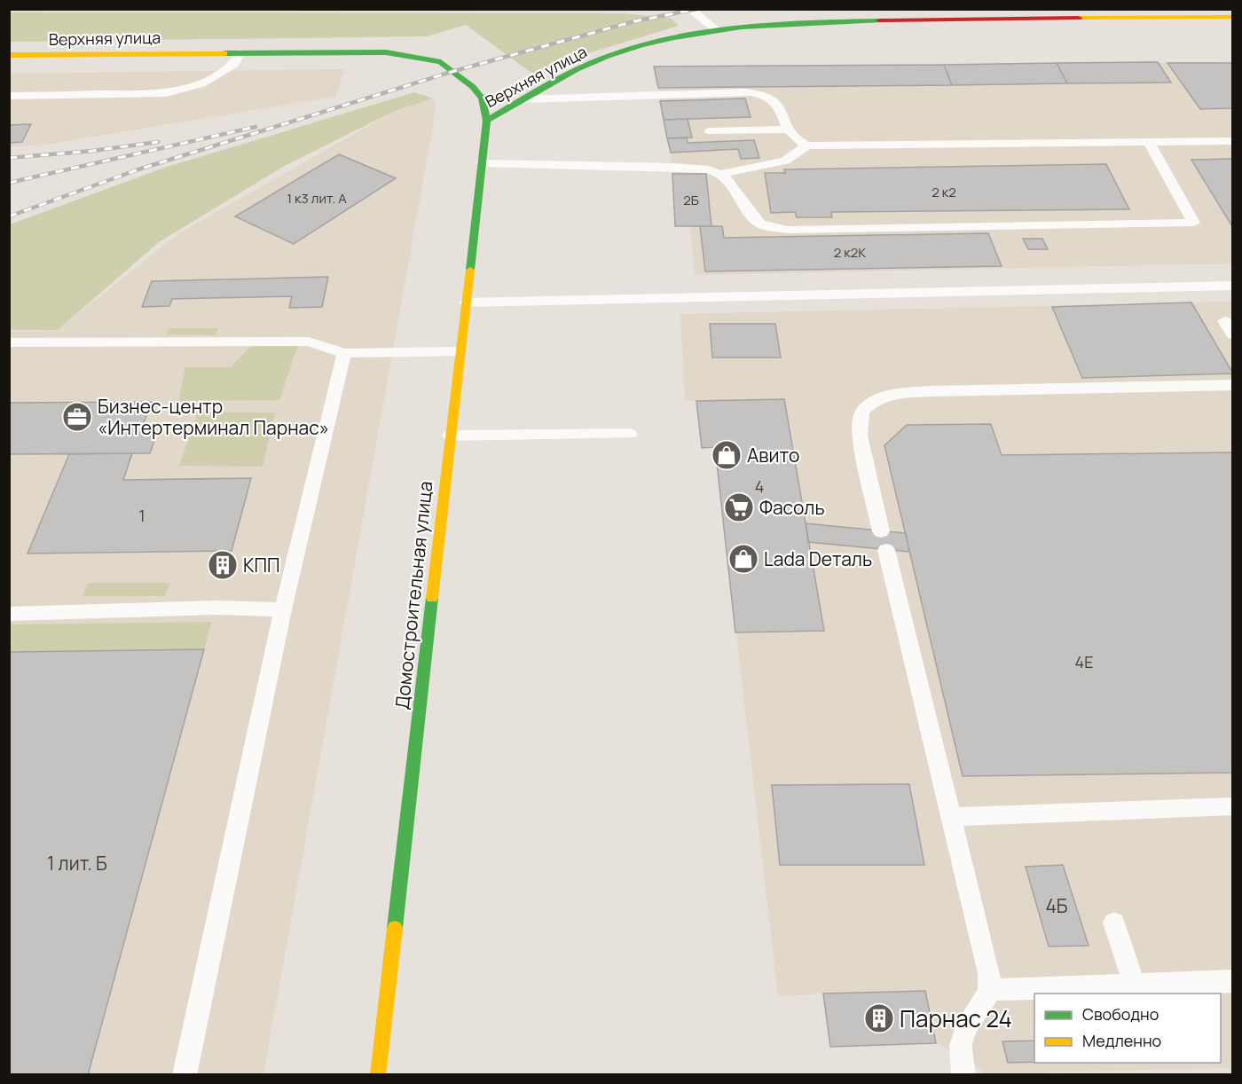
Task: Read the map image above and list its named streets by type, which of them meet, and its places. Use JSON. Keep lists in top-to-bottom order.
{
  "streets": {
    "street": ["Верхняя улица", "Домостроительная улица"]
  },
  "crossings": [
    ["Верхняя улица", "Домостроительная улица"]
  ],
  "places": {
    "office": ["Бизнес-центр «Интертерминал Парнас»"],
    "shop": ["Авито", "Lada Dеталь"],
    "supermarket": ["Фасоль"],
    "building": ["КПП", "Парнас 24"]
  },
  "house_numbers": [
    "2 к2",
    "1 к3 лит. А",
    "2Б",
    "2 к2К",
    "4",
    "1",
    "4Е",
    "1 лит. Б",
    "4Б"
  ],
  "legend": ["Свободно", "Медленно"]
}
